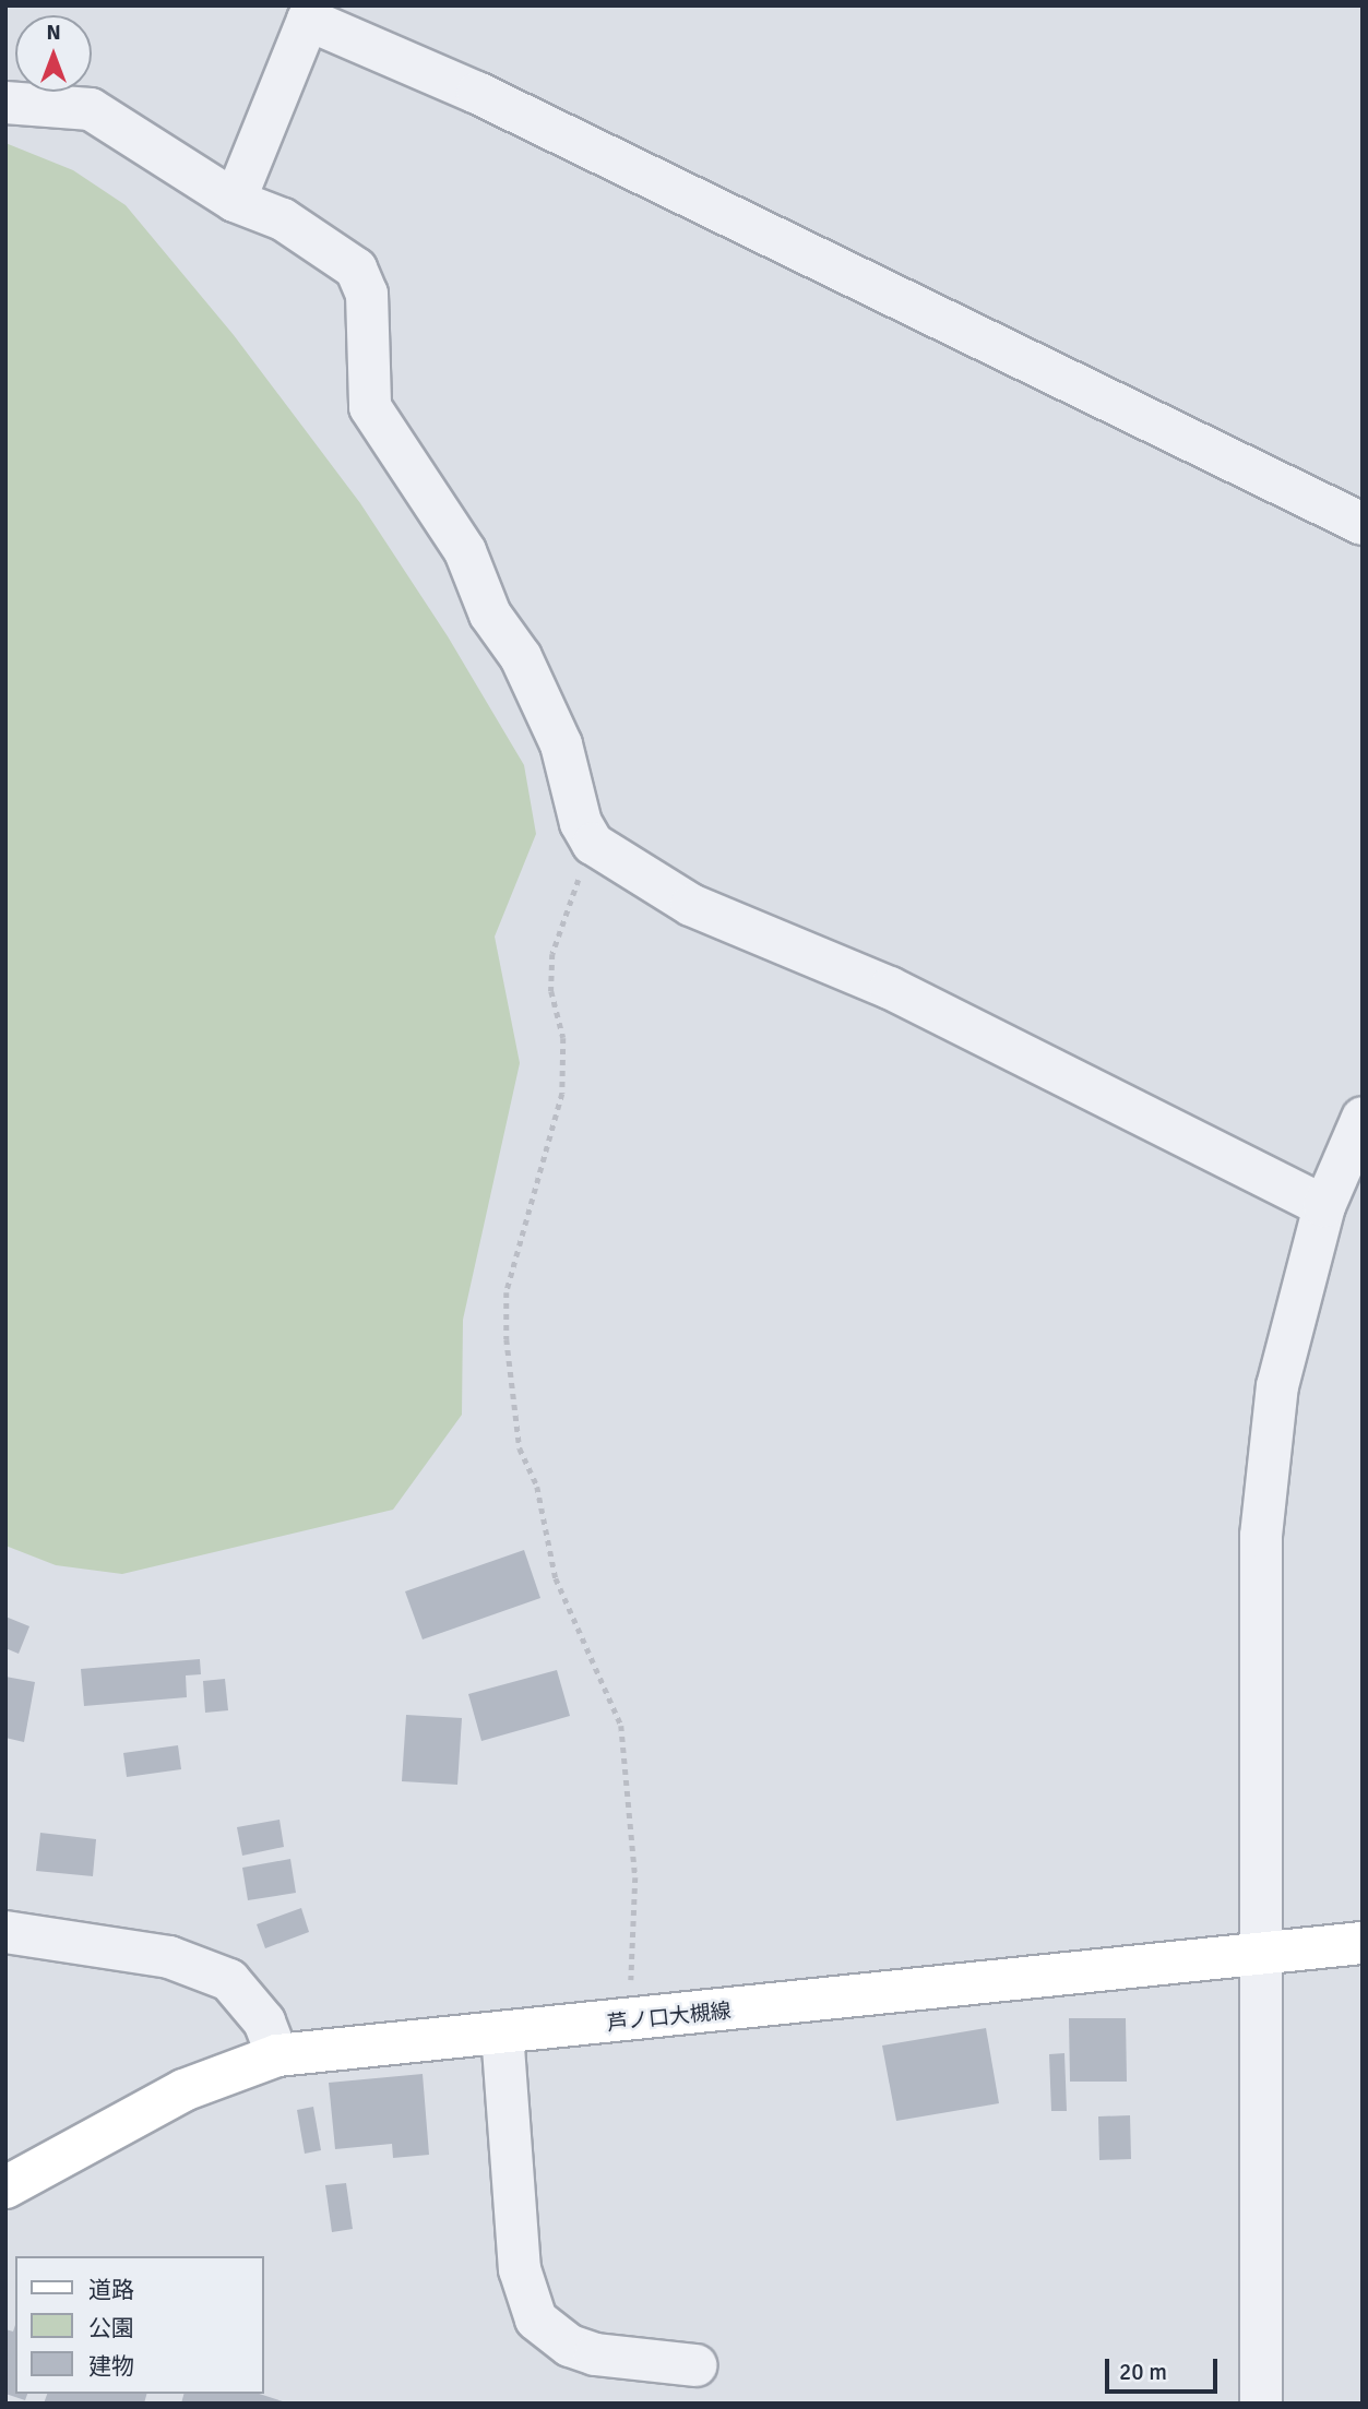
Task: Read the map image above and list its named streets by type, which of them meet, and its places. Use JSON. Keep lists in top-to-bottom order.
{
  "streets": {
    "main road": ["芦ノ口大槻線"]
  },
  "legend": ["道路", "公園", "建物"],
  "scale_bar": "20 m",
  "north": "top"
}
